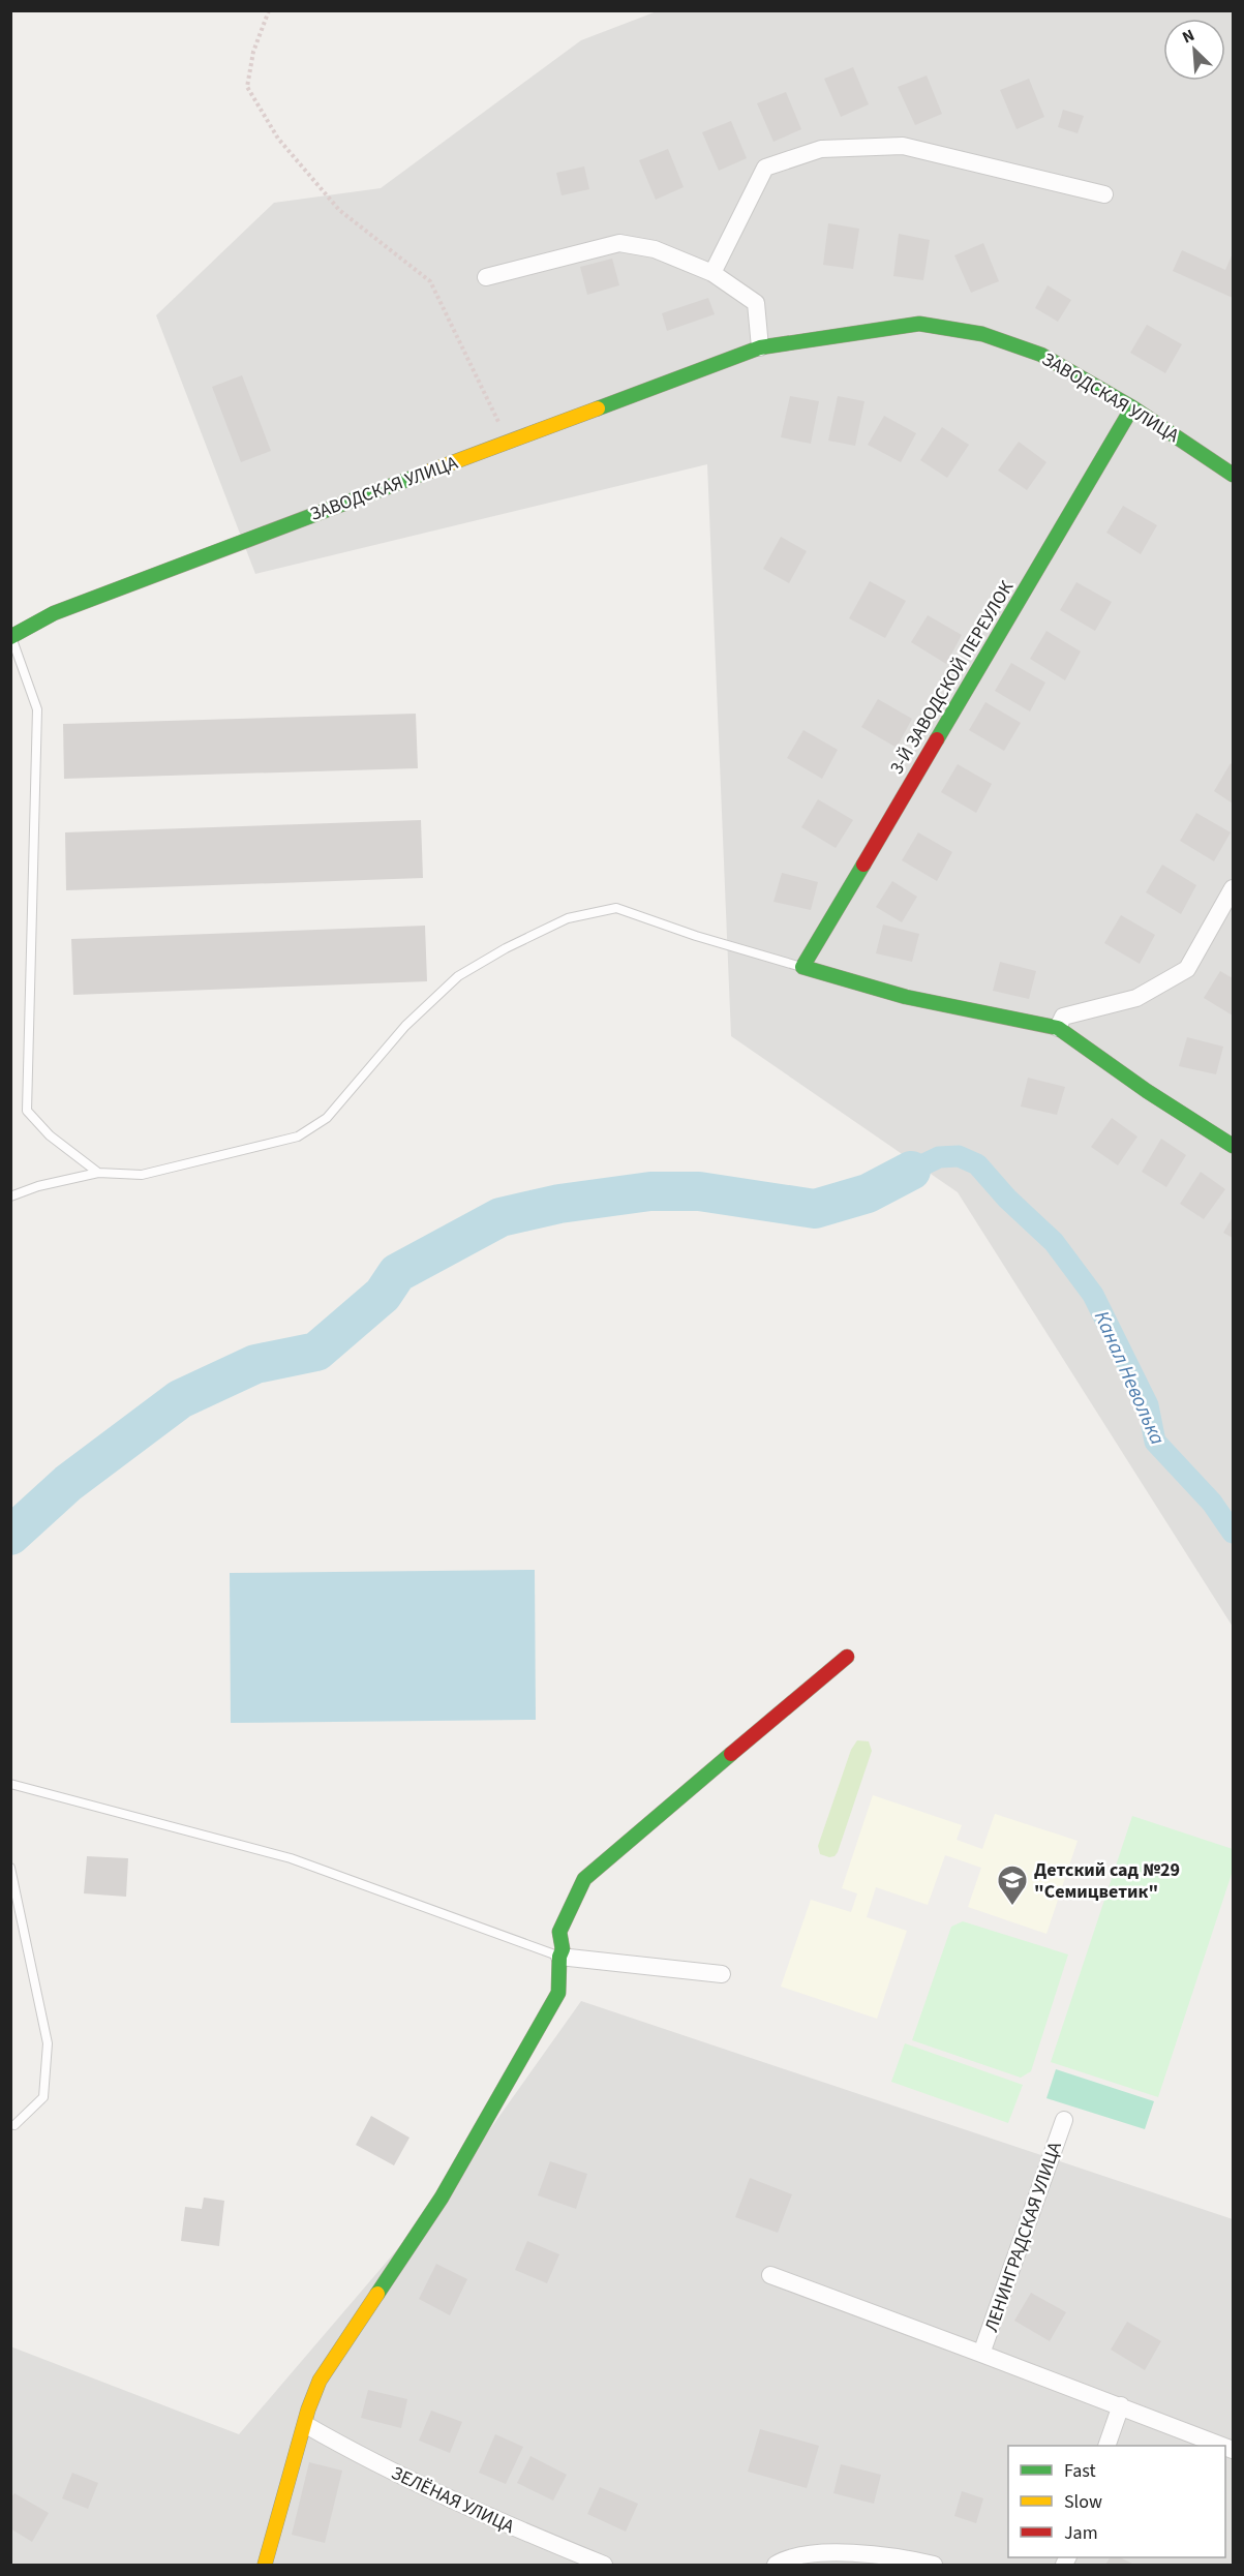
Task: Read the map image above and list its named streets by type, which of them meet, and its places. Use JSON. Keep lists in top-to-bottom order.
{
  "streets": {
    "street": [
      "ЗАВОДСКАЯ УЛИЦА",
      "3-Й ЗАВОДСКОЙ ПЕРЕУЛОК",
      "ЛЕНИНГРАДСКАЯ УЛИЦА",
      "ЗЕЛЁНАЯ УЛИЦА"
    ]
  },
  "crossings": [
    ["ЗАВОДСКАЯ УЛИЦА", "3-Й ЗАВОДСКОЙ ПЕРЕУЛОК"]
  ],
  "water": ["Канал Неволька"],
  "places": {
    "school or university": ["Детский сад №29 \"Семицветик\""]
  },
  "legend": ["Fast", "Slow", "Jam"],
  "north": "top left"
}
